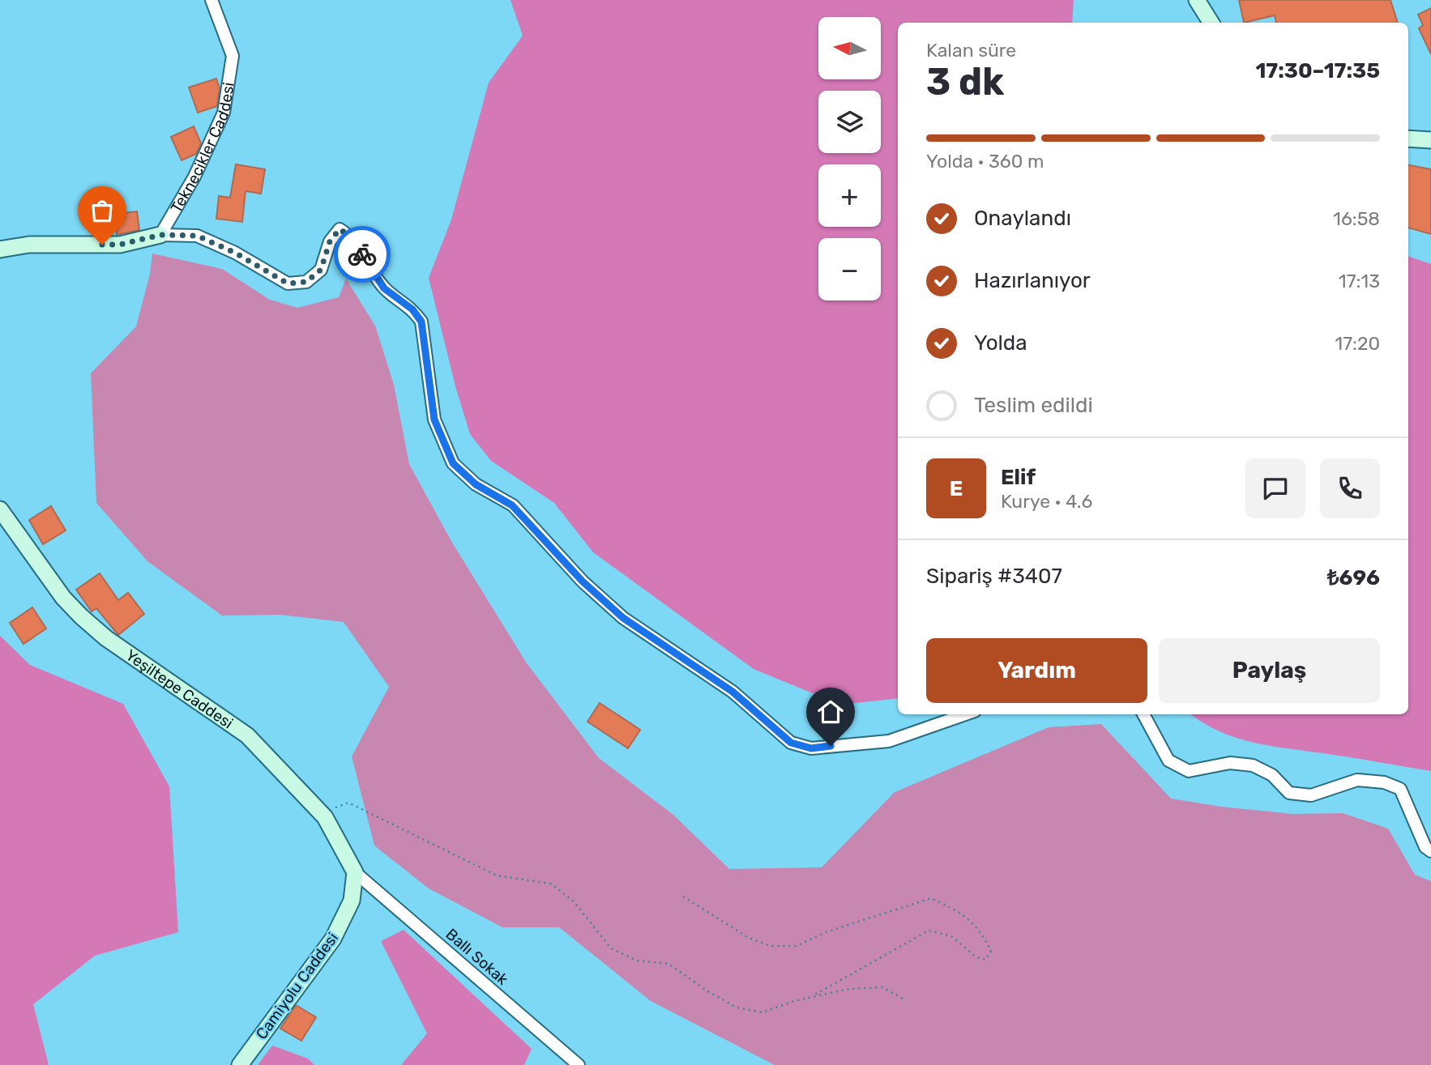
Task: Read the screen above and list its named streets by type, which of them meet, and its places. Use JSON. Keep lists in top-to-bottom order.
{
  "streets": {
    "street": [
      "Teknecikler Caddesi",
      "Yeşiltepe Caddesi",
      "Ballı Sokak",
      "Camiyolu Caddesi"
    ]
  },
  "crossings": [
    ["Yeşiltepe Caddesi", "Ballı Sokak"],
    ["Yeşiltepe Caddesi", "Camiyolu Caddesi"],
    ["Ballı Sokak", "Camiyolu Caddesi"]
  ],
  "north": "left",
  "page": {
    "map_buttons": ["+", "−"],
    "heading": ["3 dk", "Kalan süre", "17:30–17:35"],
    "panel": [
      "Elif",
      "Kurye · 4.6",
      "Sipariş #3407",
      "₺696"
    ],
    "bar": "Yolda · 360 m",
    "list": [
      ["Onaylandı", "16:58"],
      ["Hazırlanıyor", "17:13"],
      ["Yolda", "17:20"],
      "Teslim edildi"
    ],
    "round": "E",
    "buttons": ["Yardım", "Paylaş"]
  }
}
